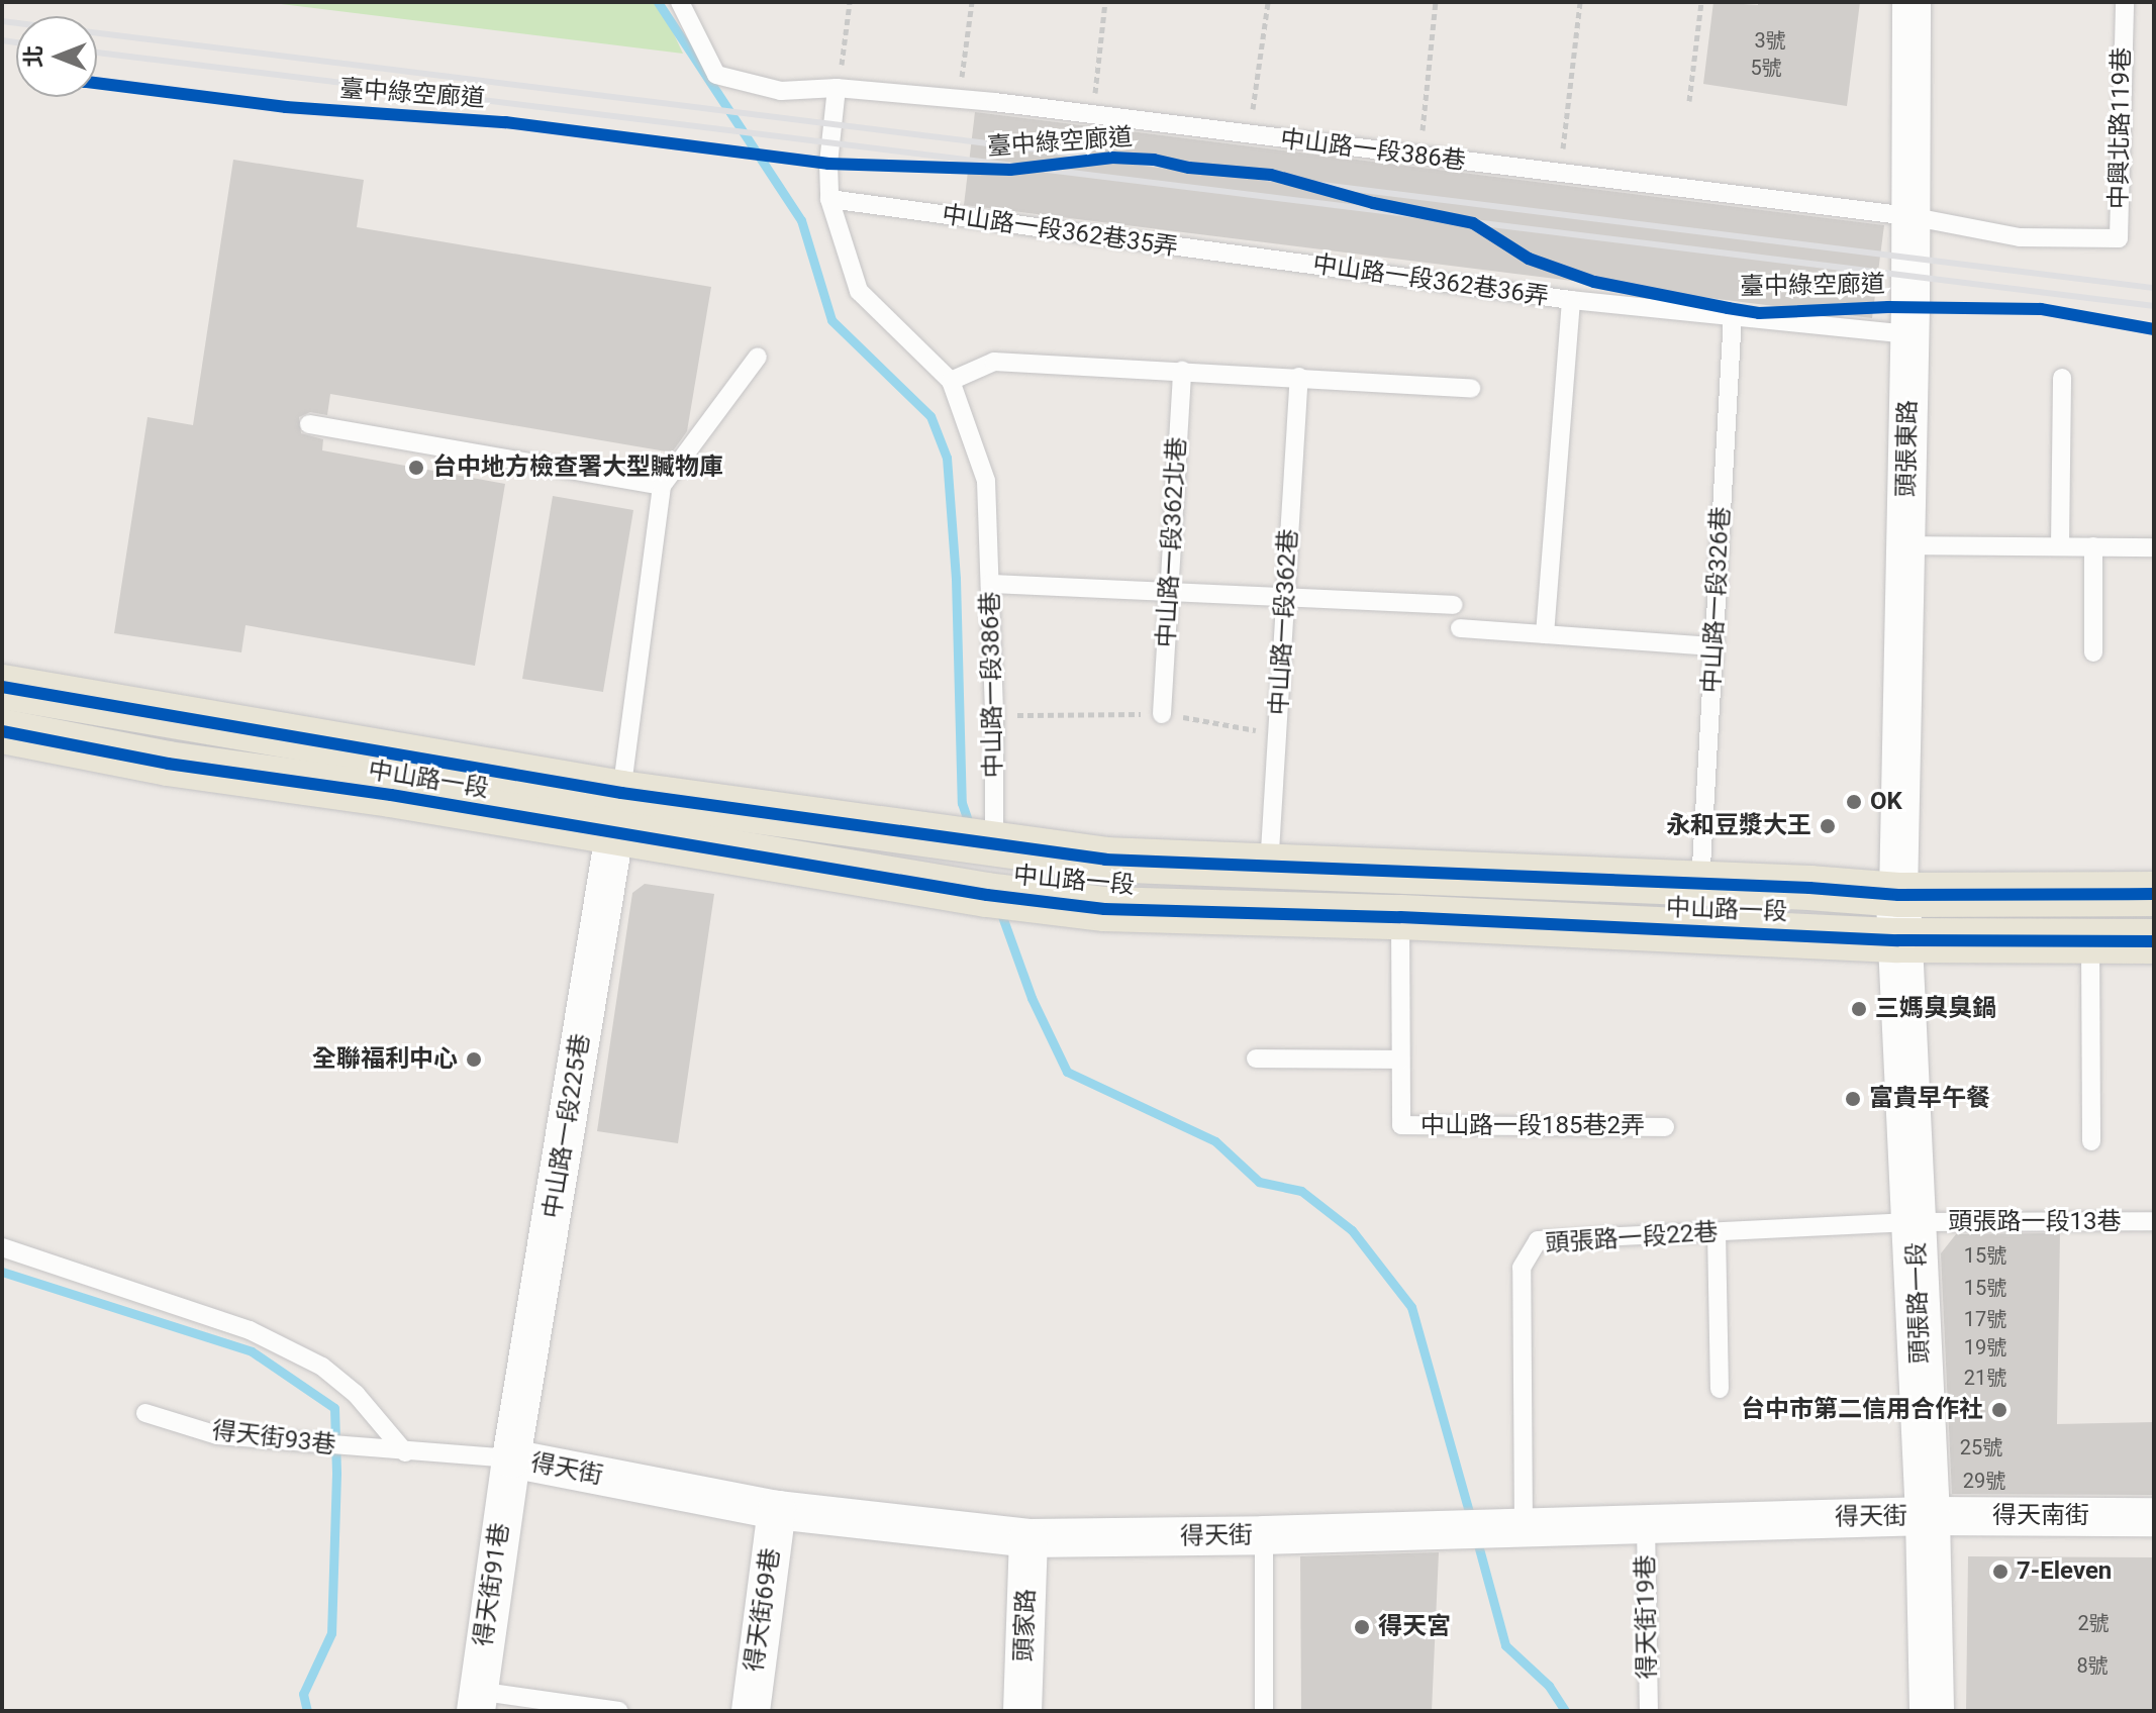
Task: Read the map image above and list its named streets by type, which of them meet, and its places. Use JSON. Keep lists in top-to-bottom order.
{
  "streets": {
    "main road": ["中山路一段"],
    "street": [
      "頭張東路",
      "中山路一段225巷",
      "頭張路一段",
      "得天街",
      "得天南街",
      "得天街91巷",
      "得天街69巷",
      "頭家路"
    ],
    "lane": [
      "中興北路119巷",
      "中山路一段386巷",
      "中山路一段362巷35弄",
      "中山路一段362巷36弄",
      "中山路一段362北巷",
      "中山路一段326巷",
      "中山路一段362巷",
      "中山路一段185巷2弄",
      "頭張路一段13巷",
      "頭張路一段22巷",
      "得天街93巷",
      "得天街19巷"
    ],
    "cycle path": ["臺中綠空廊道"]
  },
  "crossings": [
    ["中興北路119巷", "中山路一段386巷"],
    ["中興北路119巷", "頭張東路"],
    ["中山路一段386巷", "中山路一段362巷35弄"],
    ["中山路一段386巷", "頭張東路"],
    ["中山路一段386巷", "中山路一段"],
    ["中山路一段362巷35弄", "中山路一段362巷36弄"],
    ["中山路一段362巷36弄", "頭張東路"],
    ["中山路一段362巷36弄", "中山路一段326巷"],
    ["頭張東路", "中山路一段"],
    ["頭張東路", "頭張路一段"],
    ["中山路一段326巷", "中山路一段"],
    ["中山路一段362巷", "中山路一段"],
    ["中山路一段", "中山路一段225巷"],
    ["中山路一段", "頭張路一段"],
    ["中山路一段225巷", "得天街93巷"],
    ["中山路一段225巷", "得天街"],
    ["中山路一段225巷", "得天街91巷"],
    ["頭張路一段13巷", "頭張路一段22巷"],
    ["頭張路一段13巷", "頭張路一段"],
    ["頭張路一段22巷", "頭張路一段"],
    ["頭張路一段22巷", "得天街"],
    ["頭張路一段", "得天街"],
    ["頭張路一段", "得天南街"],
    ["得天街93巷", "得天街"],
    ["得天街93巷", "得天街91巷"],
    ["得天街", "得天南街"],
    ["得天街", "得天街91巷"],
    ["得天街", "得天街69巷"],
    ["得天街", "得天街19巷"],
    ["得天街", "頭家路"]
  ],
  "places": [
    "台中地方檢查署大型贓物庫",
    "OK",
    "永和豆漿大王",
    "三媽臭臭鍋",
    "全聯福利中心",
    "富貴早午餐",
    "台中市第二信用合作社",
    "7-Eleven",
    "得天宮"
  ],
  "house_numbers": [
    "3號",
    "5號",
    "15號",
    "15號",
    "17號",
    "19號",
    "21號",
    "25號",
    "29號",
    "2號",
    "8號"
  ],
  "north": "left"
}
